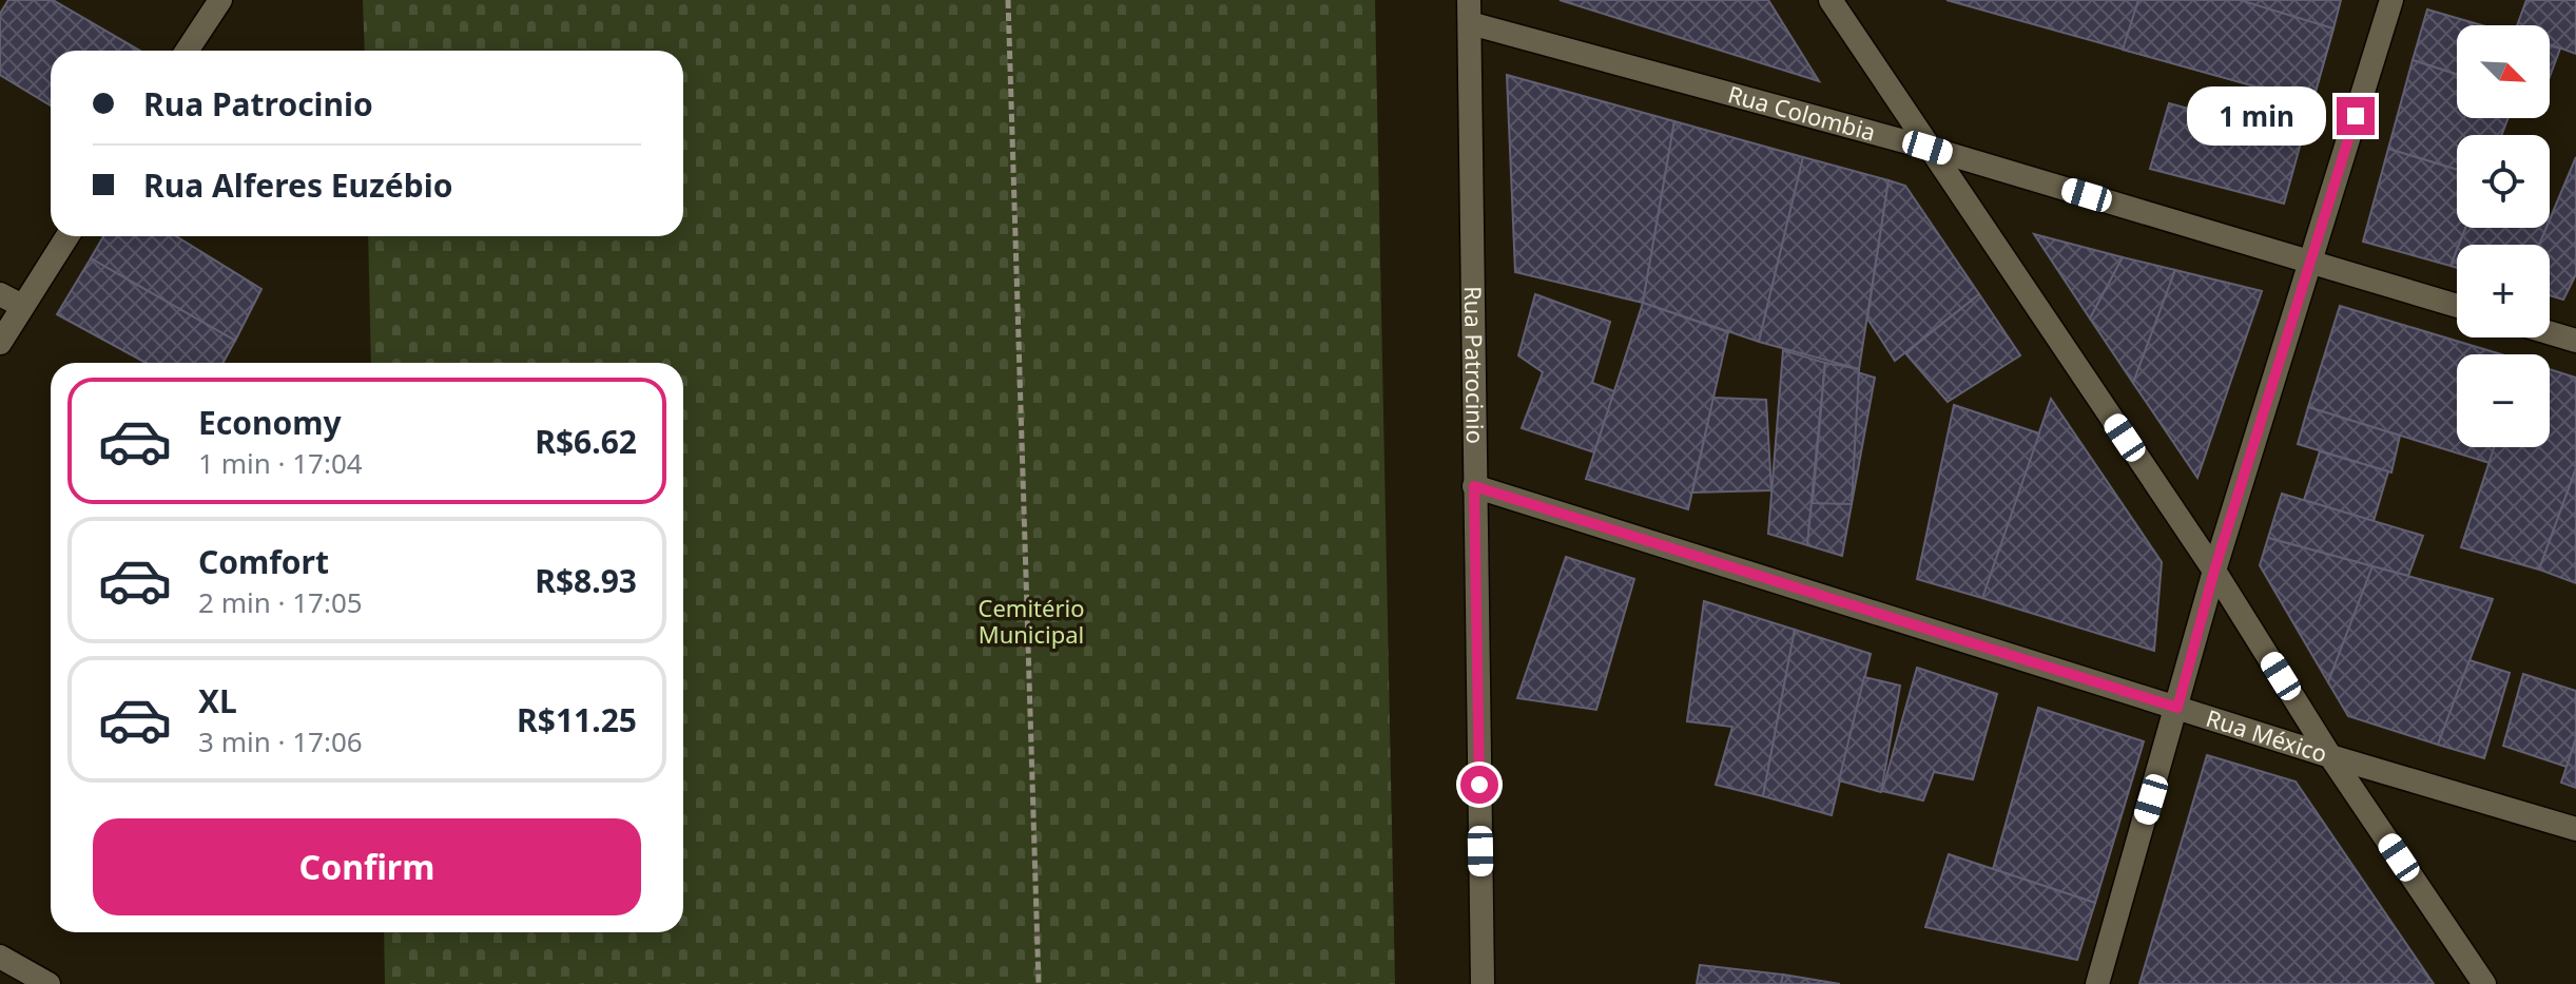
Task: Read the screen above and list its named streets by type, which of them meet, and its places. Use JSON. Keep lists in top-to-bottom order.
{
  "streets": {
    "street": ["Rua Colombia", "Rua Patrocinio", "Rua México"]
  },
  "crossings": [
    ["Rua Colombia", "Rua Patrocinio"],
    ["Rua Patrocinio", "Rua México"]
  ],
  "parks": ["Cemitério Municipal"],
  "north": "bottom right",
  "page": {
    "map_buttons": ["+", "−"],
    "banner": ["Rua Patrocinio", "Rua Alferes Euzébio"],
    "bubble": "1 min",
    "list": [
      {
        "name": "Economy",
        "note": "1 min · 17:04",
        "value": "R$6.62"
      },
      {
        "name": "Comfort",
        "note": "2 min · 17:05",
        "value": "R$8.93"
      },
      {
        "name": "XL",
        "note": "3 min · 17:06",
        "value": "R$11.25"
      }
    ],
    "buttons": "Confirm"
  }
}
